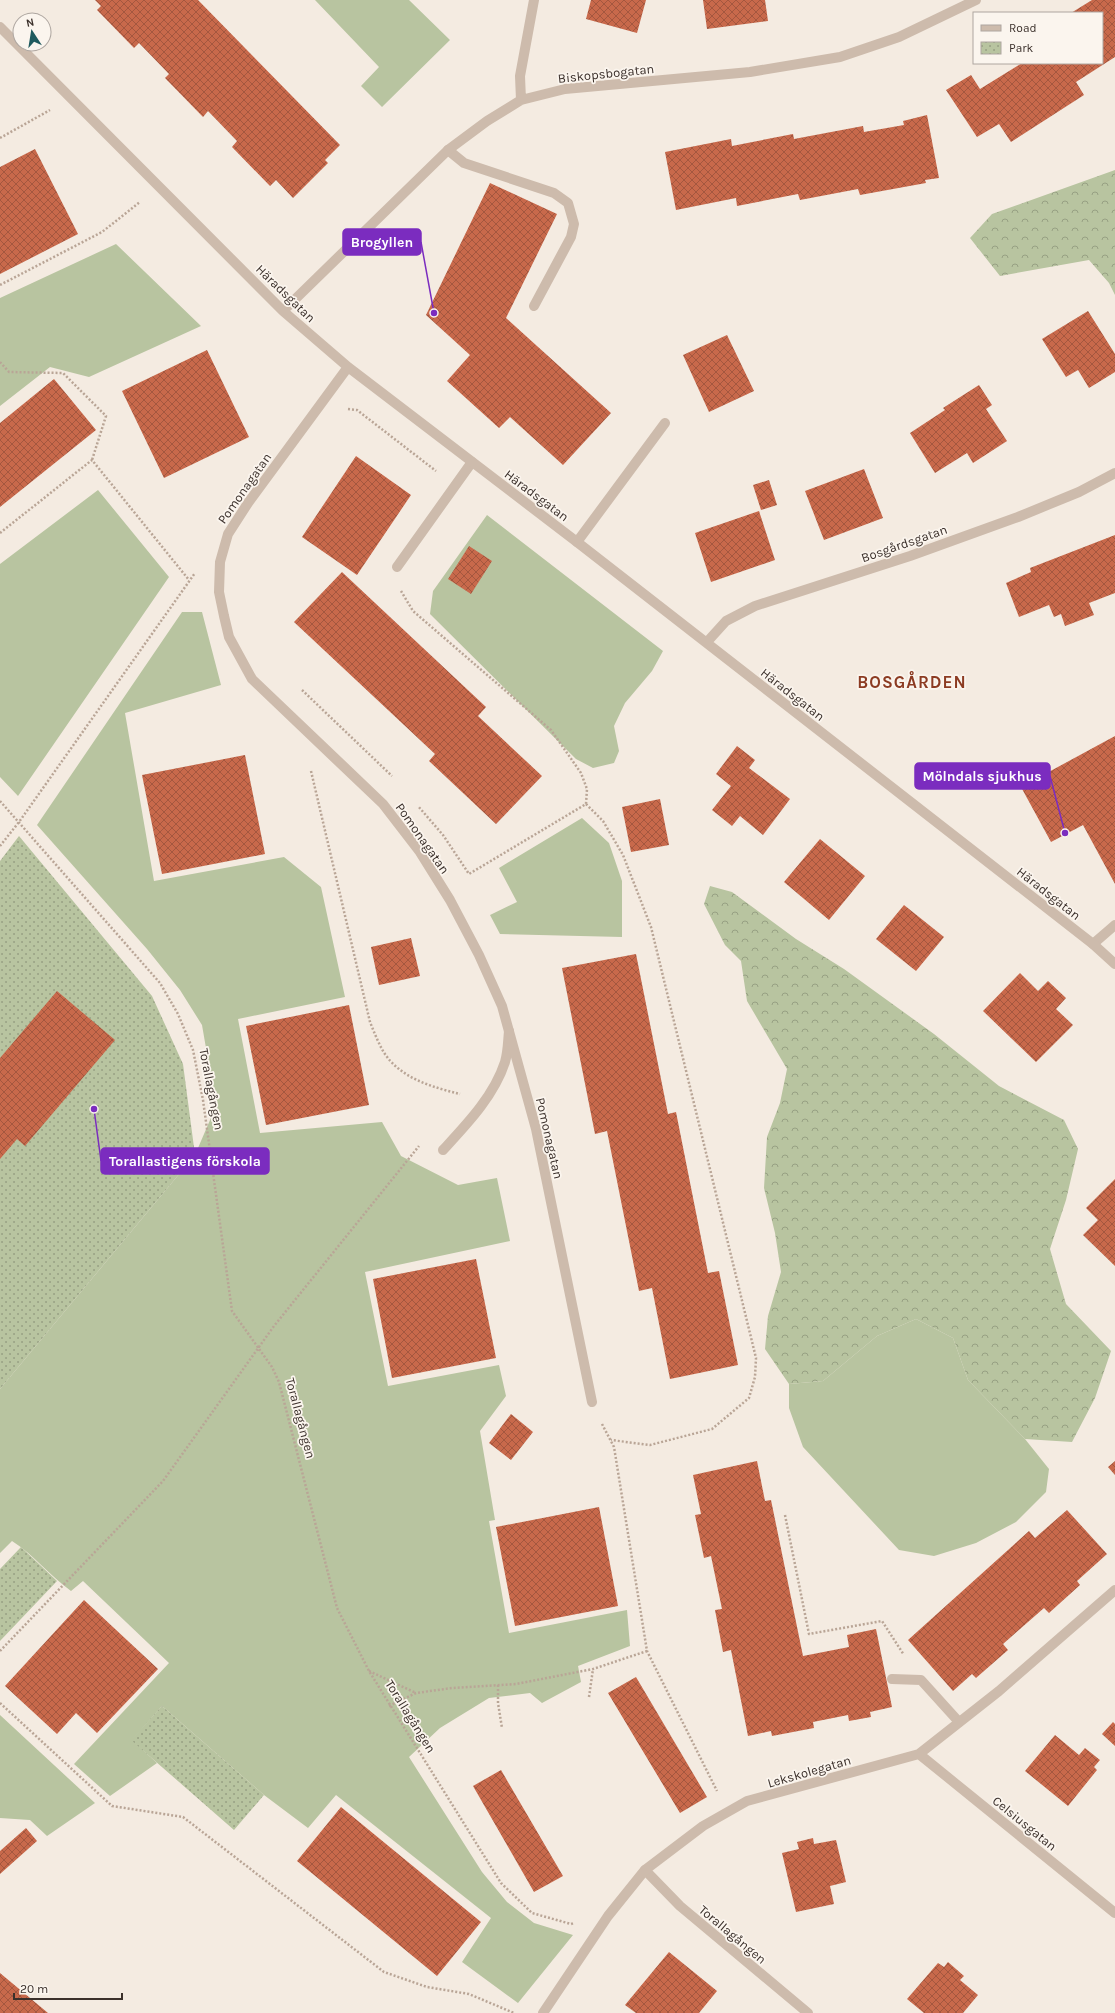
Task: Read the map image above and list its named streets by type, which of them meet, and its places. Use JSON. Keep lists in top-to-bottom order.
{
  "streets": {
    "street": [
      "Biskopsbogatan",
      "Häradsgatan",
      "Pomonagatan",
      "Bosgårdsgatan",
      "Torallagången",
      "Lekskolegatan",
      "Celsiusgatan"
    ]
  },
  "crossings": [
    ["Biskopsbogatan", "Häradsgatan"],
    ["Häradsgatan", "Pomonagatan"],
    ["Häradsgatan", "Bosgårdsgatan"],
    ["Torallagången", "Lekskolegatan"],
    ["Lekskolegatan", "Celsiusgatan"]
  ],
  "districts": ["BOSGÅRDEN"],
  "places": ["Brogyllen", "Mölndals sjukhus", "Torallastigens förskola"],
  "legend": ["Road", "Park"],
  "scale_bar": "20 m",
  "north": "top"
}
